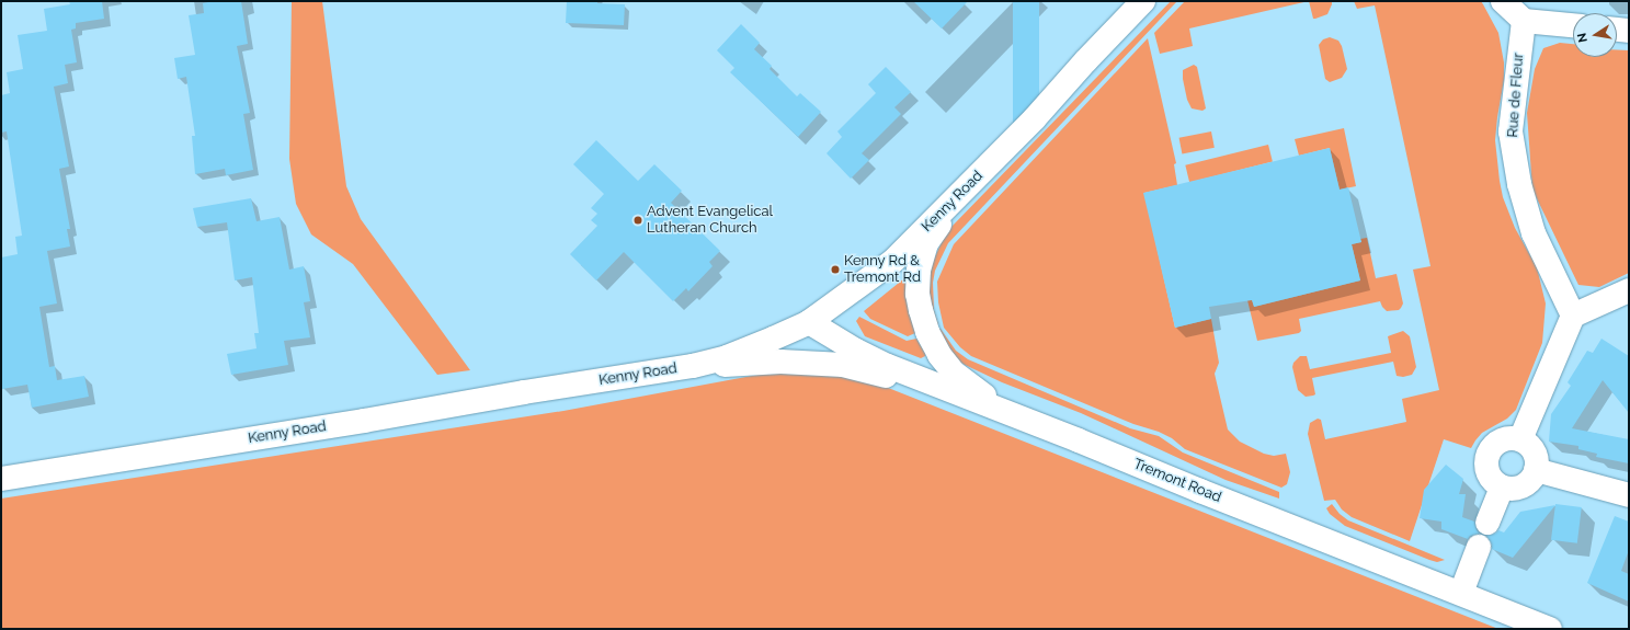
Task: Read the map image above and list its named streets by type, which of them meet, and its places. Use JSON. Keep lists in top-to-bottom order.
{
  "streets": {
    "main road": ["Rue de Fleur", "Kenny Road", "Tremont Road"]
  },
  "crossings": [
    ["Kenny Road", "Tremont Road"]
  ],
  "places": ["Advent Evangelical Lutheran Church", "Kenny Rd & Tremont Rd"],
  "north": "left"
}
